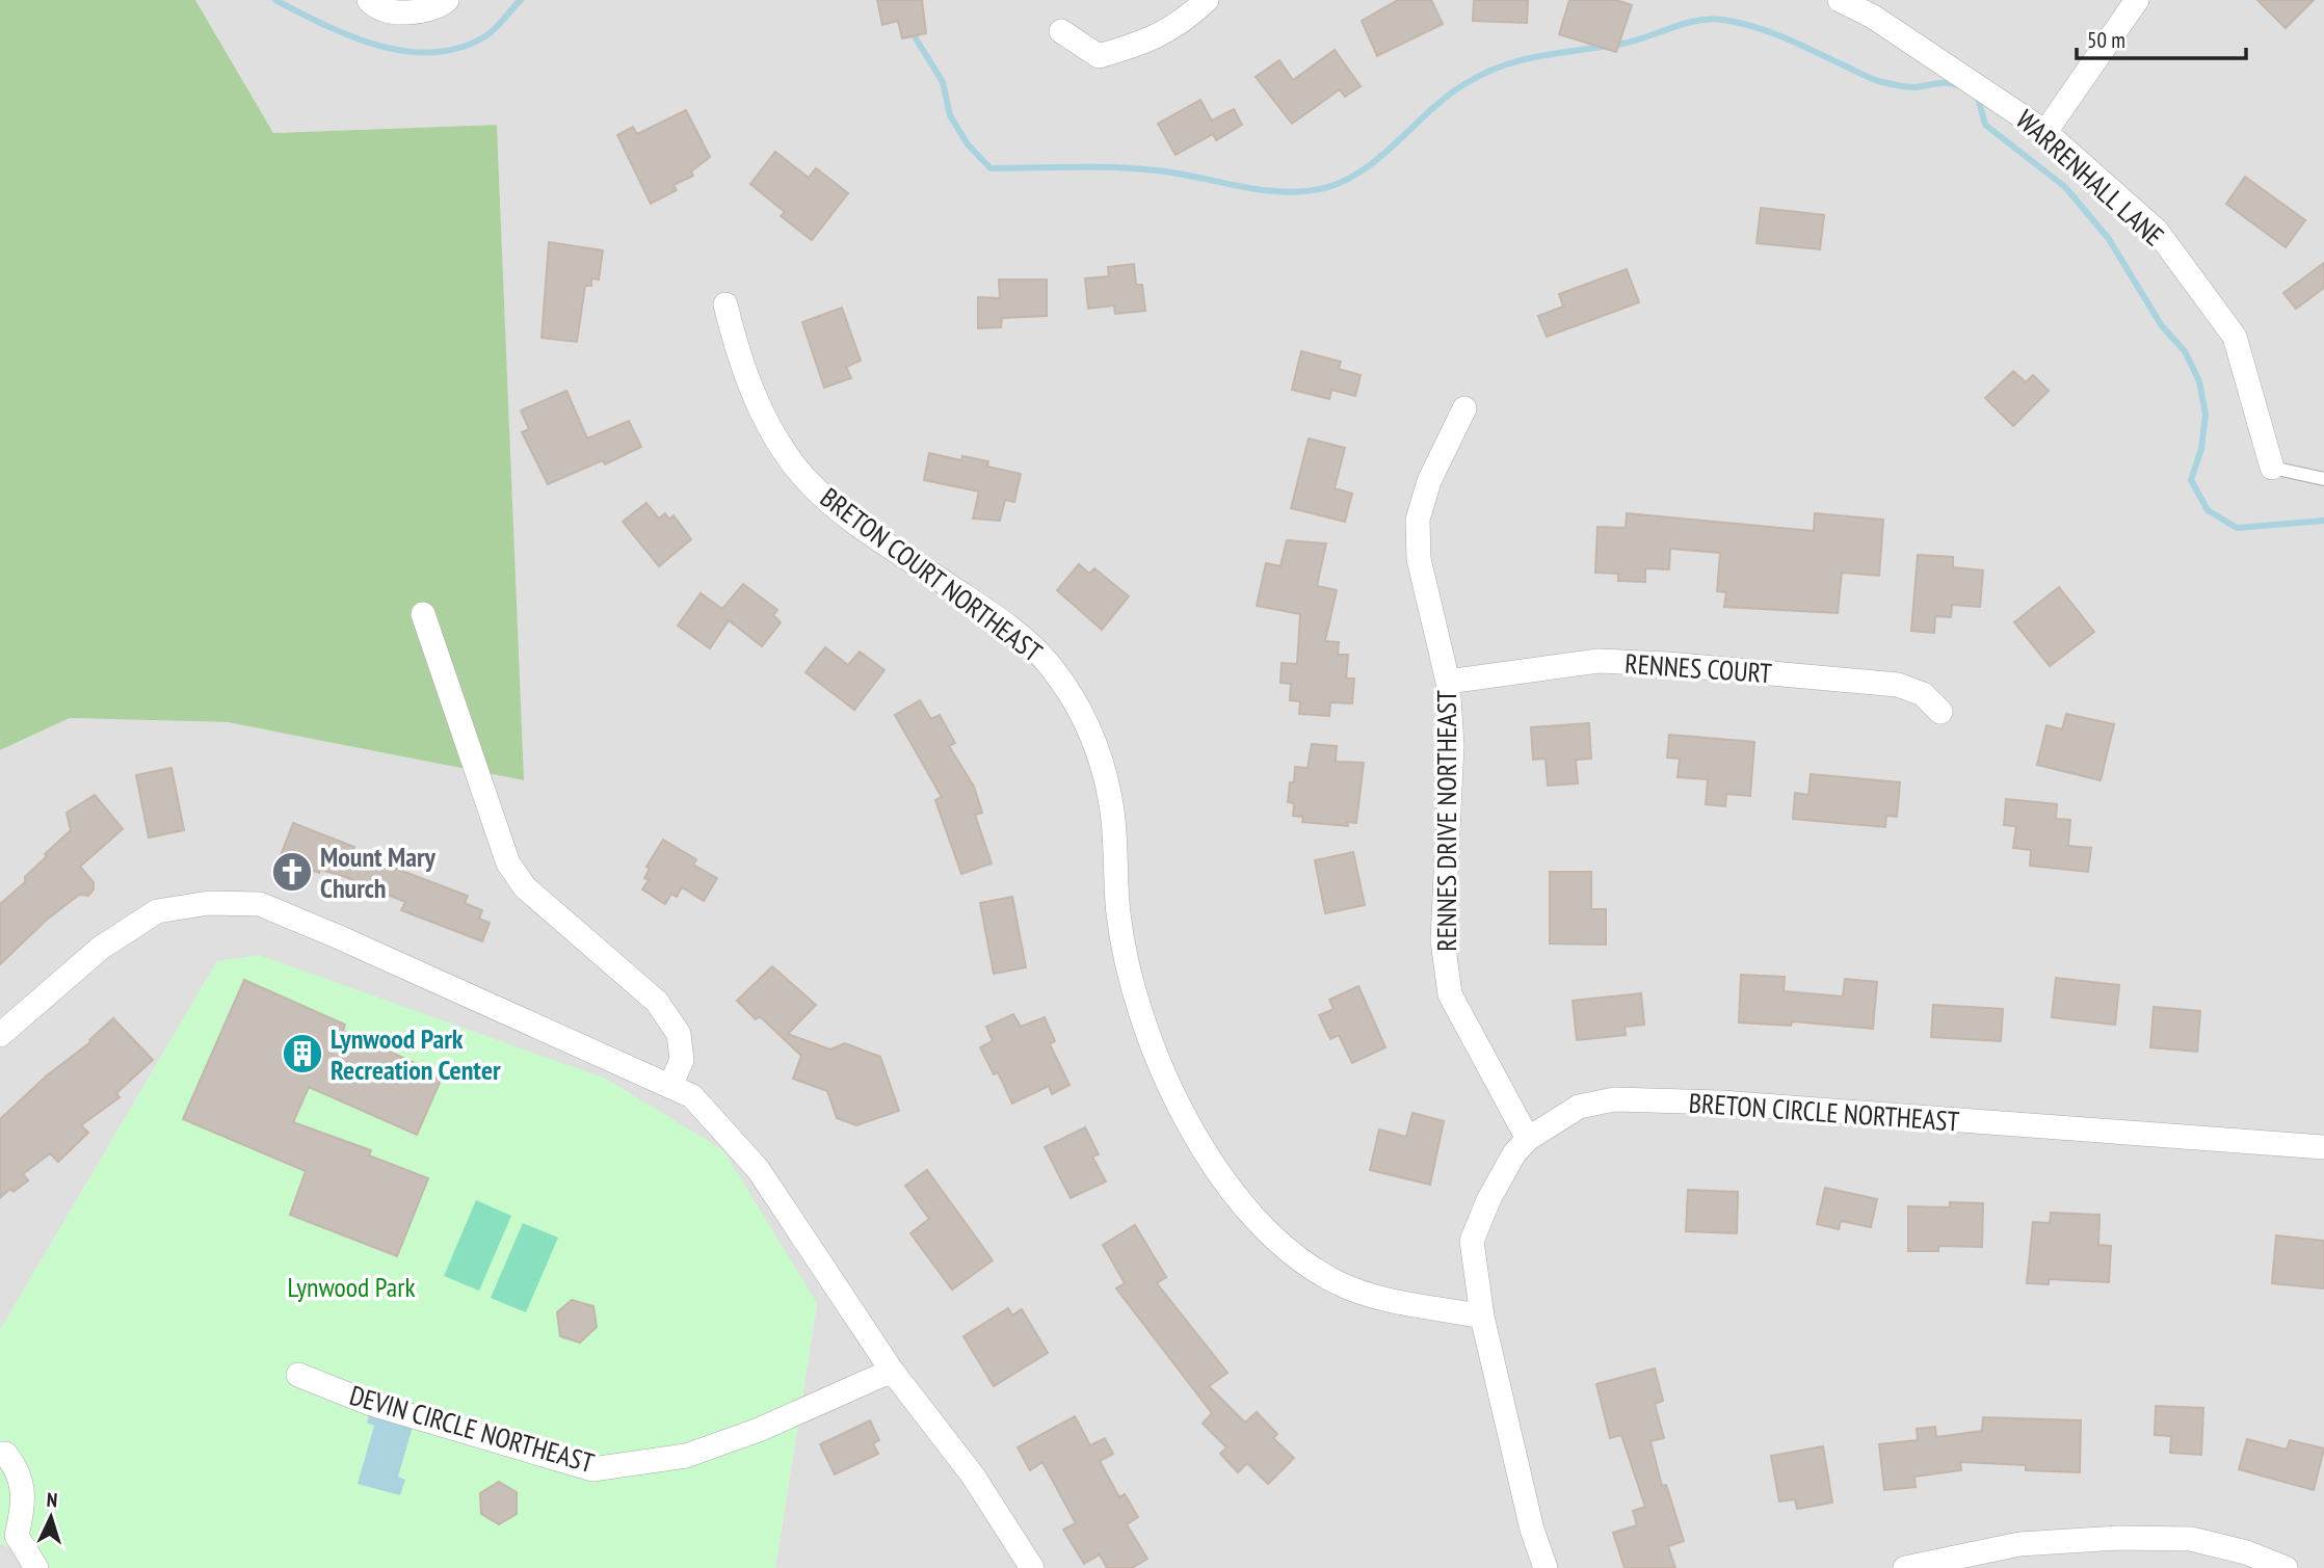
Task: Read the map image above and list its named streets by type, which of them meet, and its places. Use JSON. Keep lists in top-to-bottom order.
{
  "streets": {
    "street": [
      "WARRENHALL LANE",
      "BRETON COURT NORTHEAST",
      "RENNES COURT",
      "RENNES DRIVE NORTHEAST",
      "BRETON CIRCLE NORTHEAST",
      "DEVIN CIRCLE NORTHEAST"
    ]
  },
  "crossings": [
    ["BRETON COURT NORTHEAST", "BRETON CIRCLE NORTHEAST"],
    ["RENNES COURT", "RENNES DRIVE NORTHEAST"],
    ["RENNES DRIVE NORTHEAST", "BRETON CIRCLE NORTHEAST"]
  ],
  "parks": ["Lynwood Park"],
  "places": {
    "church": ["Mount Mary Church"],
    "building": ["Lynwood Park Recreation Center"]
  },
  "scale_bar": "50 m",
  "north": "top"
}
